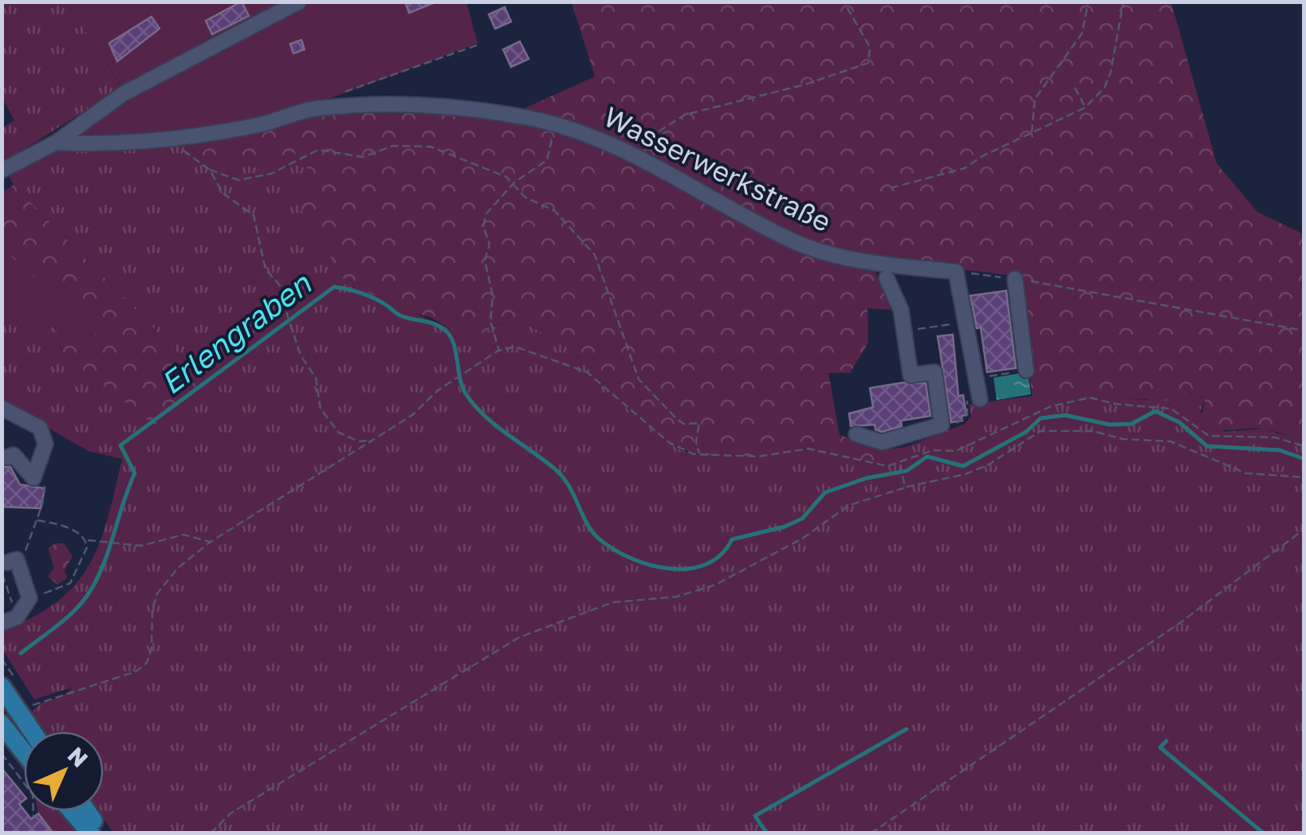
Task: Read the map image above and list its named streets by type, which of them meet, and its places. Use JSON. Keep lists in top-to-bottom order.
{
  "streets": {
    "street": ["Wasserwerkstraße"]
  },
  "water": ["Erlengraben"],
  "north": "top right"
}
